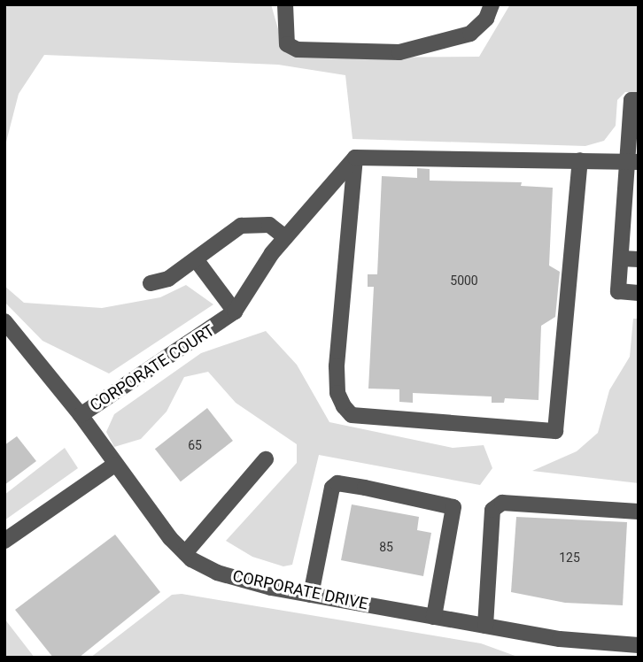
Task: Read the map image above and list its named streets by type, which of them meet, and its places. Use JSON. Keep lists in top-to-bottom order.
{
  "streets": {
    "street": ["CORPORATE COURT", "CORPORATE DRIVE"]
  },
  "crossings": [
    ["CORPORATE COURT", "CORPORATE DRIVE"]
  ],
  "house_numbers": [
    "5000",
    "65",
    "85",
    "125"
  ]
}
